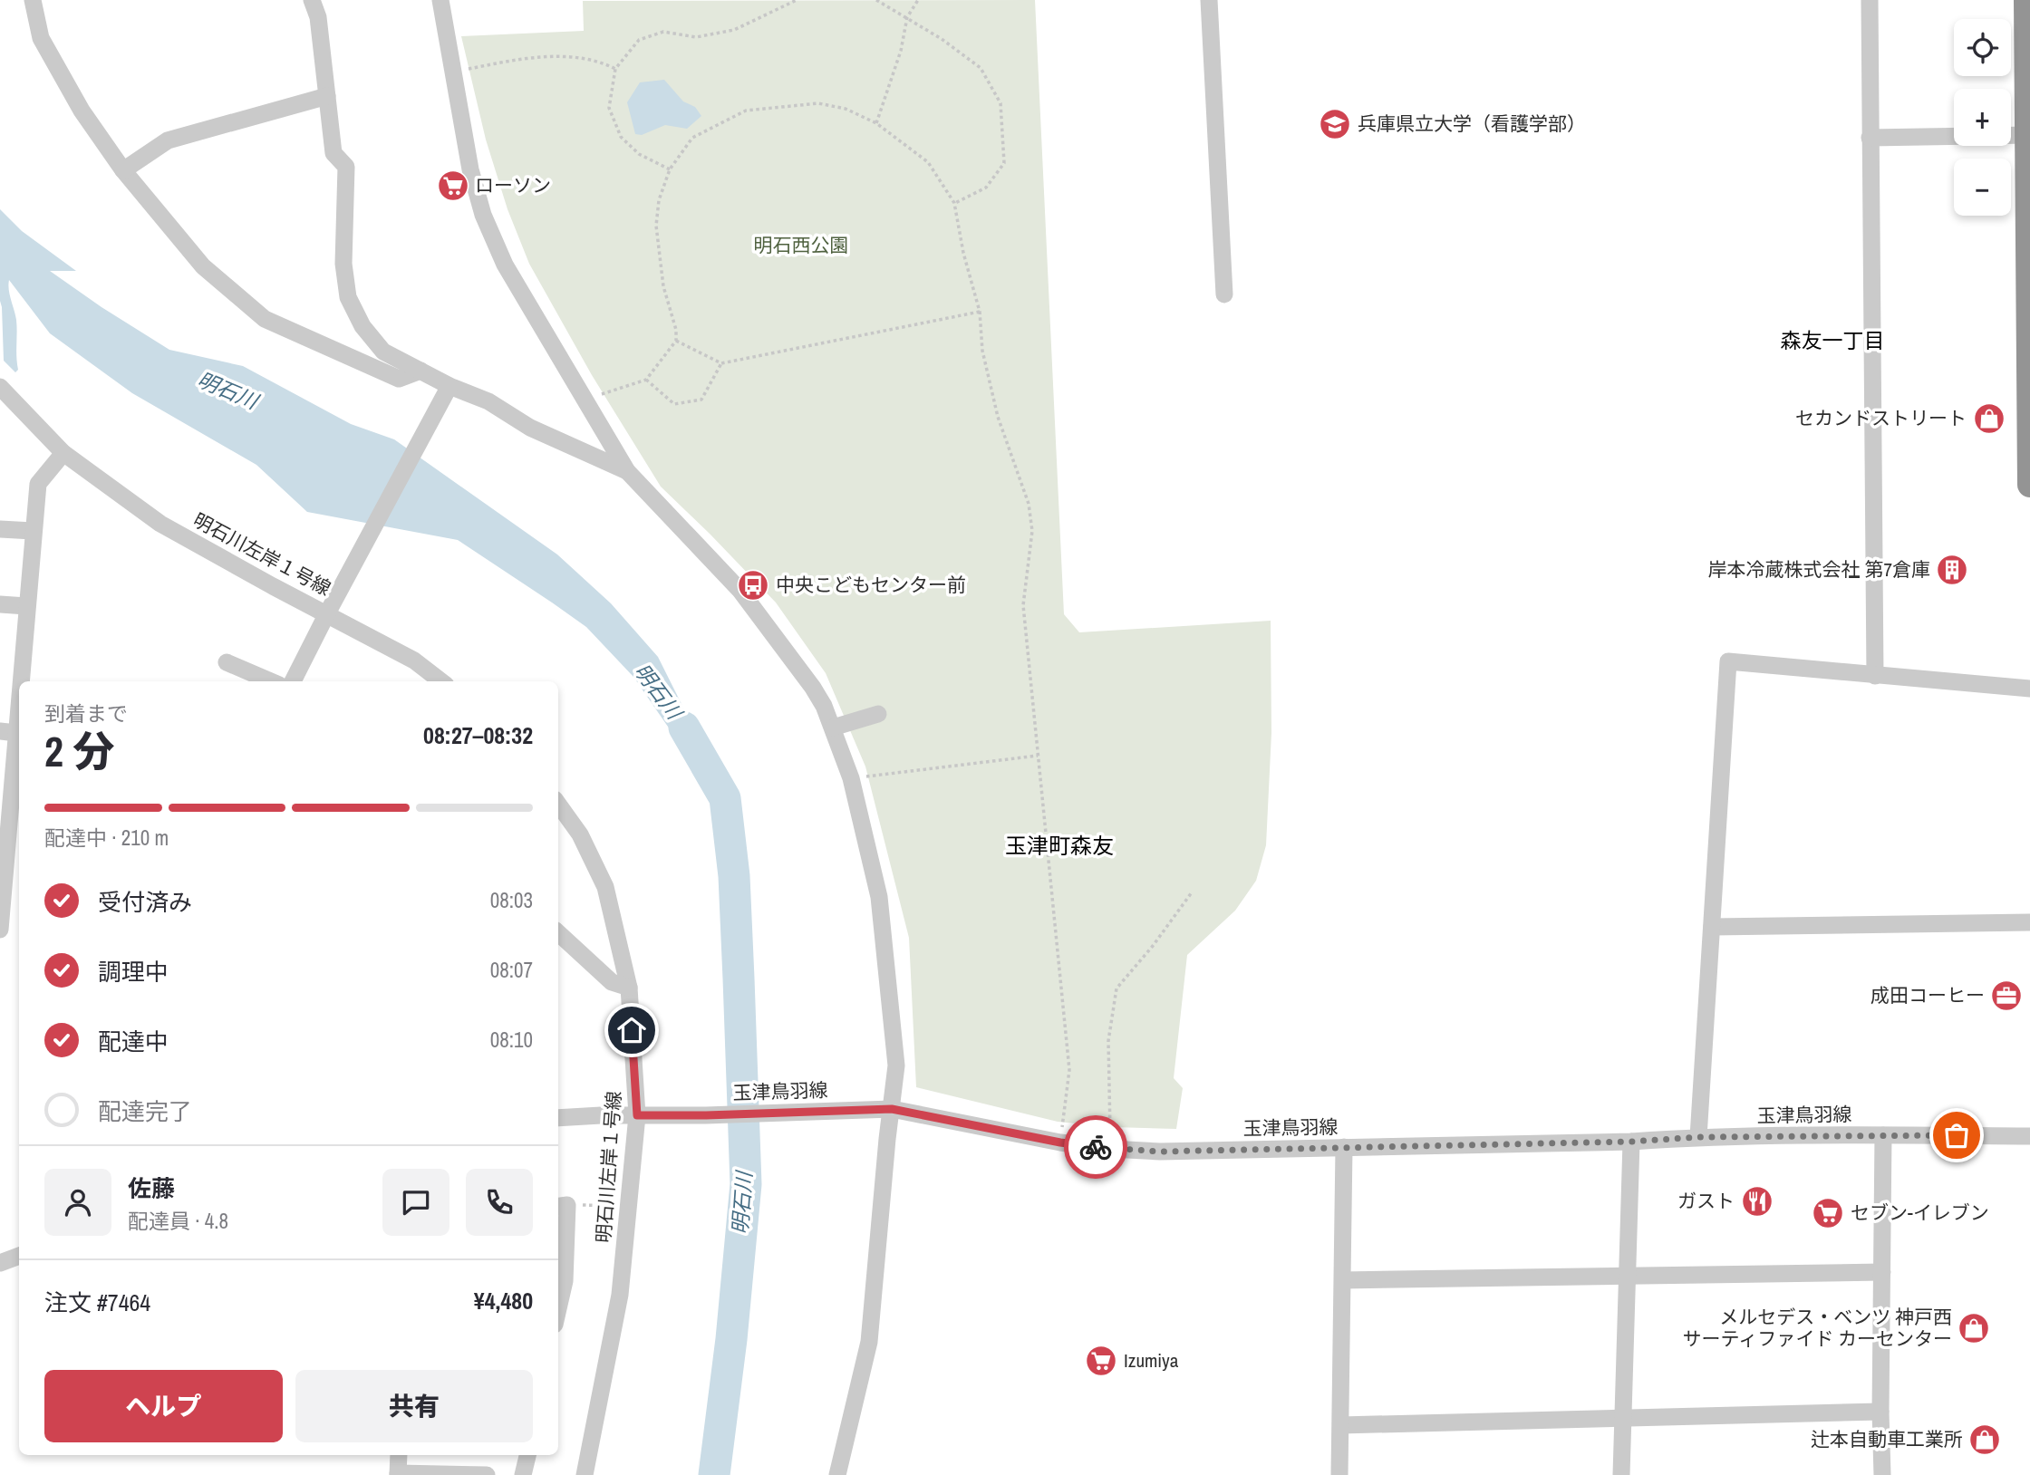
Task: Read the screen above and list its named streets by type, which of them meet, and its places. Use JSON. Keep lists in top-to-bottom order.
{
  "streets": {
    "street": ["明石川左岸１号線", "玉津鳥羽線"]
  },
  "crossings": [
    ["明石川左岸１号線", "玉津鳥羽線"]
  ],
  "districts": ["森友一丁目", "玉津町森友"],
  "water": ["明石川"],
  "parks": ["明石西公園"],
  "places": {
    "school or university": ["兵庫県立大学（看護学部）"],
    "supermarket": ["ローソン", "セブン-イレブン", "Izumiya"],
    "shop": ["セカンドストリート", "メルセデス・ベンツ 神戸西 サーティファイド カーセンター", "辻本自動車工業所"],
    "building": ["岸本冷蔵株式会社 第7倉庫"],
    "bus stop": ["中央こどもセンター前"],
    "office": ["成田コーヒー"],
    "restaurant": ["ガスト"]
  },
  "page": {
    "map_buttons": ["+", "−"],
    "heading": ["2 分", "到着まで", "08:27–08:32"],
    "panel": [
      "佐藤",
      "配達員 · 4.8",
      "注文 #7464",
      "¥4,480"
    ],
    "bar": "配達中 · 210 m",
    "list": [
      ["受付済み", "08:03"],
      ["調理中", "08:07"],
      ["配達中", "08:10"],
      "配達完了"
    ],
    "buttons": ["ヘルプ", "共有"]
  }
}
